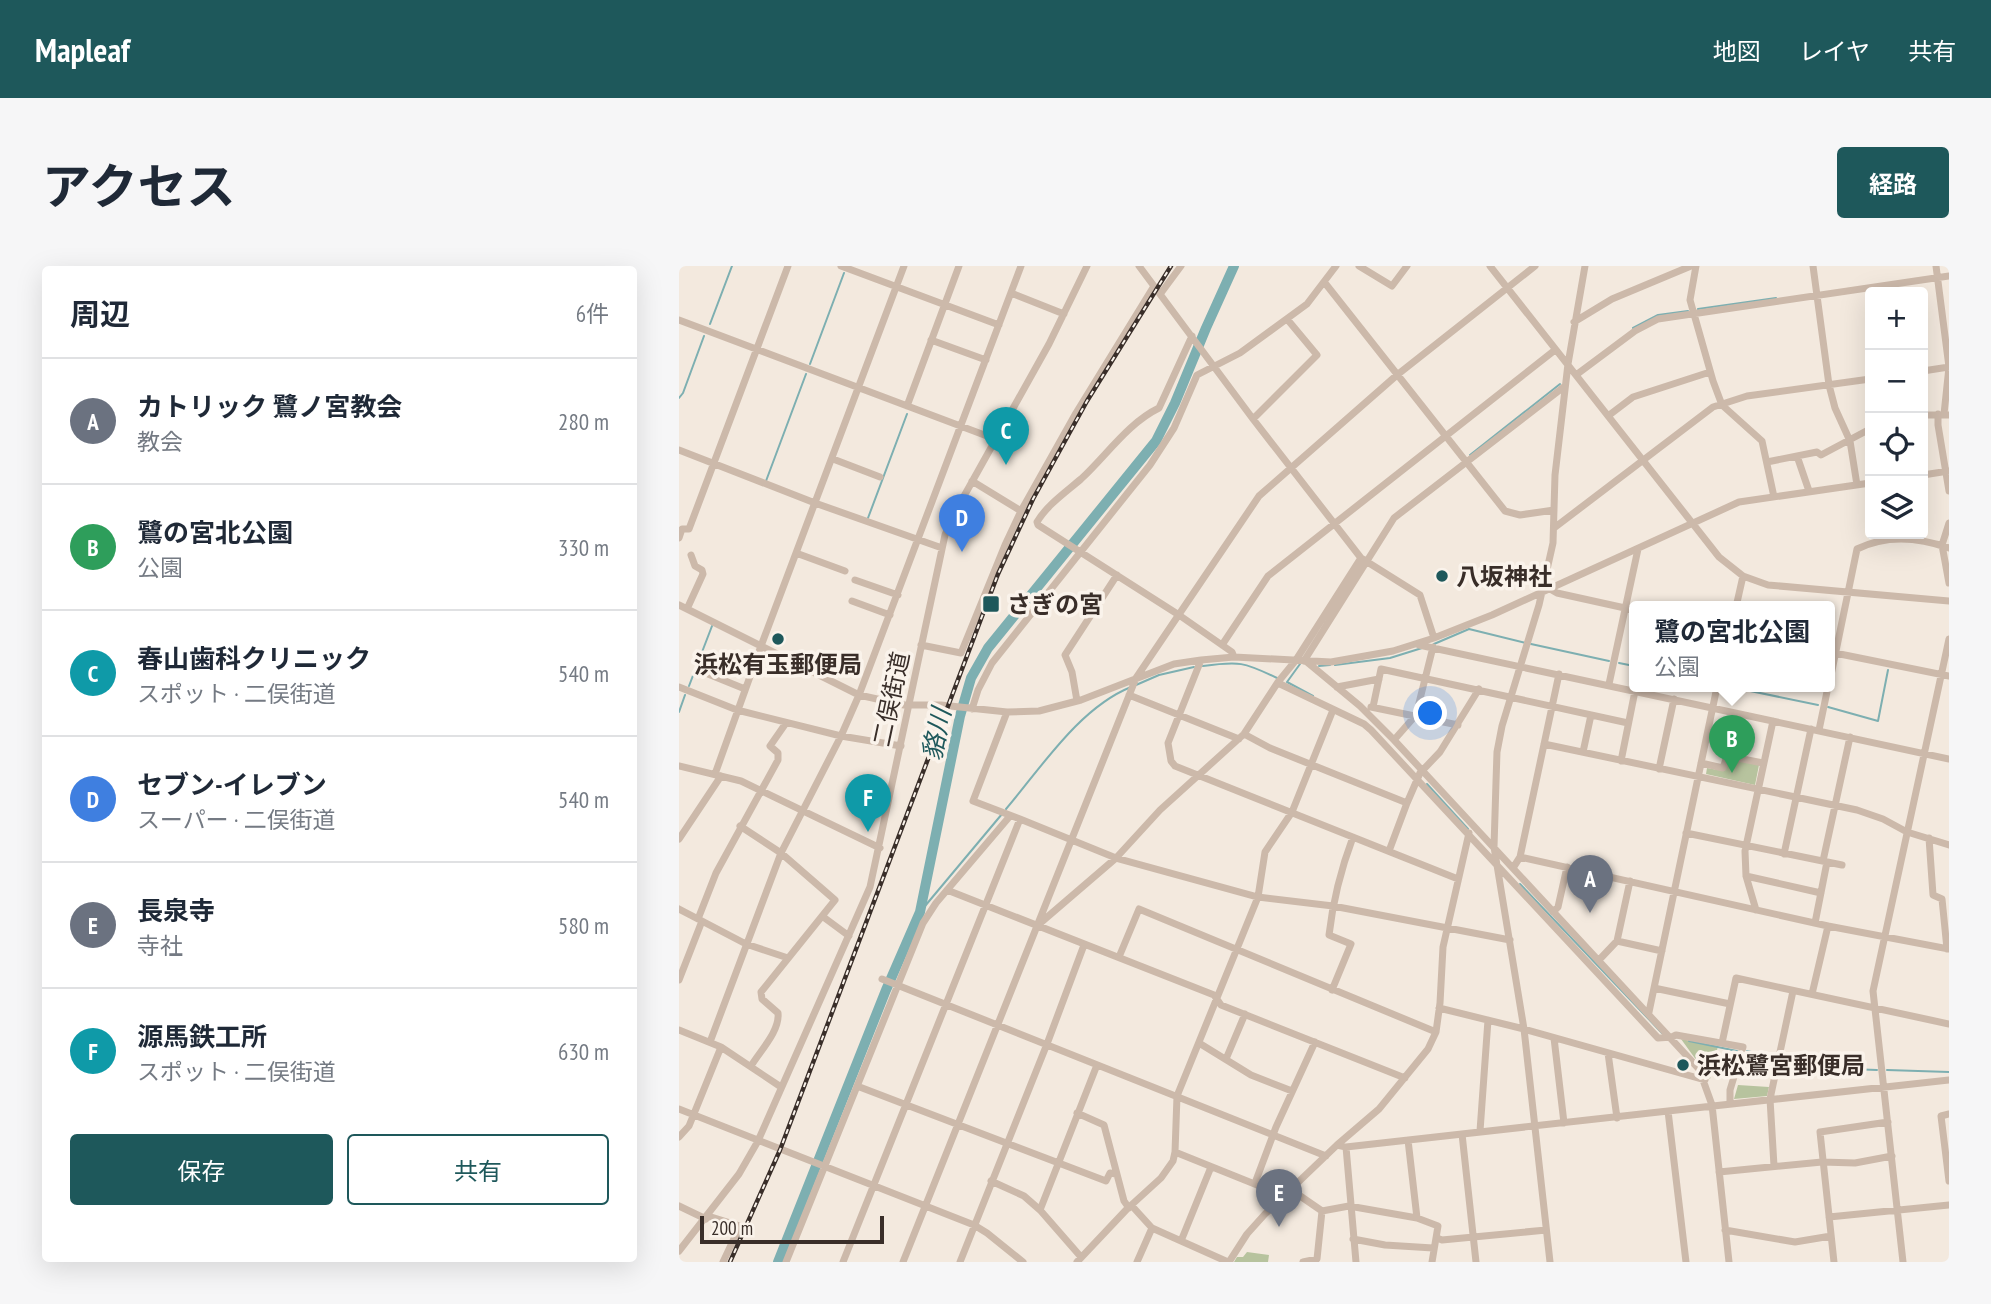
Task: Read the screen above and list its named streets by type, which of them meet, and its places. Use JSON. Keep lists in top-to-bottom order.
{
  "streets": {
    "street": ["二俣街道"]
  },
  "water": ["貉川"],
  "places": {
    "other": ["八坂神社", "浜松有玉郵便局", "浜松鷺宮郵便局"],
    "transit": ["さぎの宮"]
  },
  "scale_bar": "200 m",
  "page": {
    "header": "Mapleaf",
    "nav": ["地図", "レイヤ", "共有"],
    "title": "アクセス",
    "buttons": [
      "経路",
      ["保存", "共有"]
    ],
    "heading": ["周辺", "6件"],
    "map_buttons": ["+", "−"],
    "list": [
      {
        "mark": "A",
        "name": "カトリック 鷺ノ宮教会",
        "note": "教会",
        "value": "280 m"
      },
      {
        "mark": "B",
        "name": "鷺の宮北公園",
        "note": "公園",
        "value": "330 m"
      },
      {
        "mark": "C",
        "name": "春山歯科クリニック",
        "note": "スポット · 二俣街道",
        "value": "540 m"
      },
      {
        "mark": "D",
        "name": "セブン-イレブン",
        "note": "スーパー · 二俣街道",
        "value": "540 m"
      },
      {
        "mark": "E",
        "name": "長泉寺",
        "note": "寺社",
        "value": "580 m"
      },
      {
        "mark": "F",
        "name": "源馬鉄工所",
        "note": "スポット · 二俣街道",
        "value": "630 m"
      }
    ],
    "pins": [
      "C",
      "D",
      "B",
      "F",
      "A",
      "E"
    ],
    "popup": ["鷺の宮北公園", "公園"],
    "scale": "200 m"
  }
}
